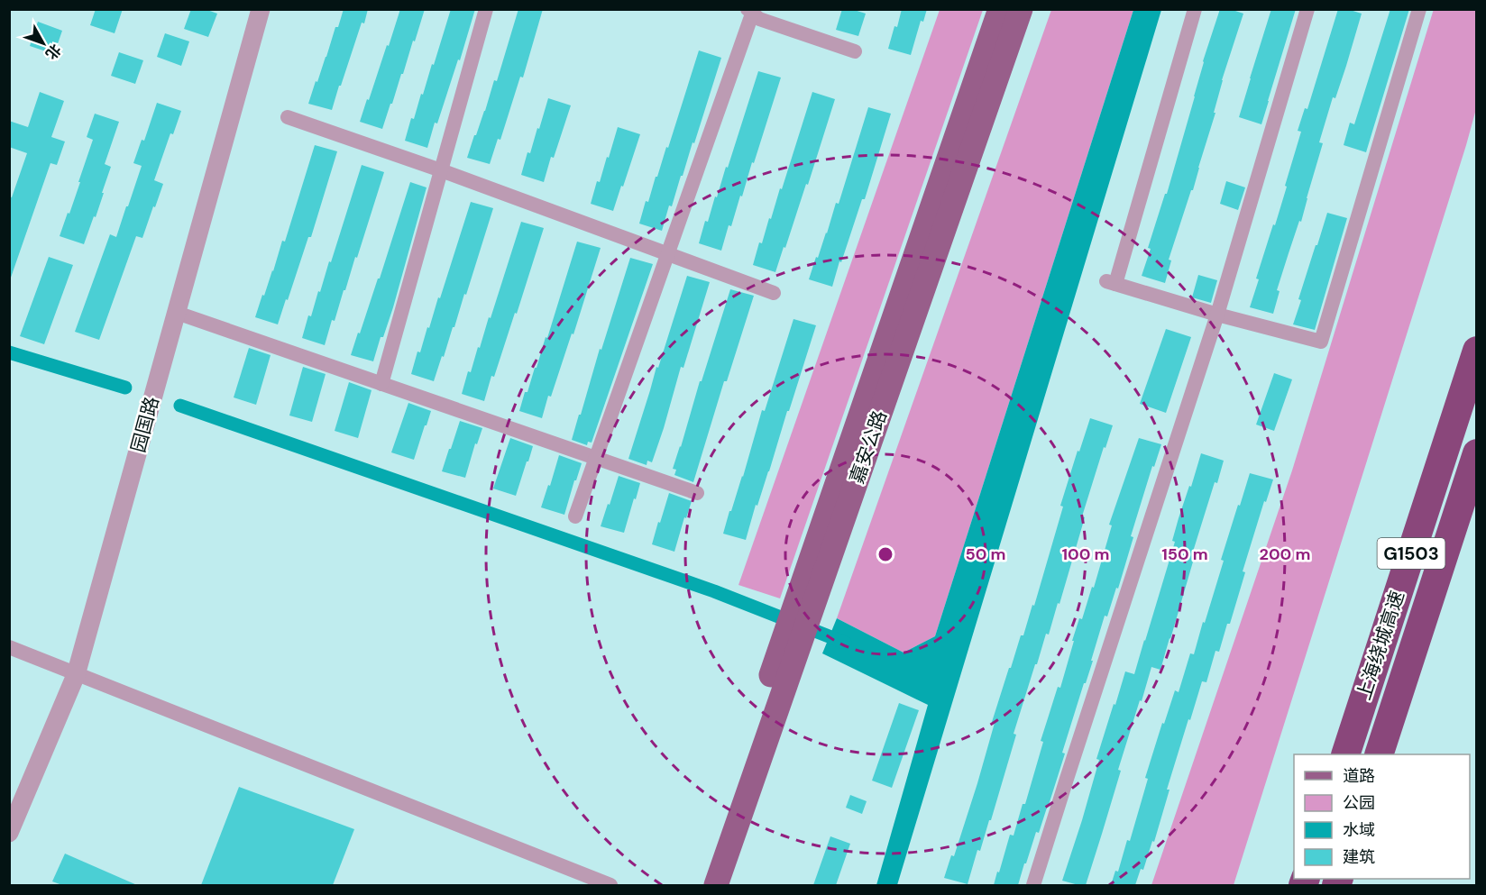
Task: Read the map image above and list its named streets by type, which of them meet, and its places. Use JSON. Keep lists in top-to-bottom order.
{
  "streets": {
    "highway": ["G1503", "上海绕城高速"],
    "main road": ["嘉安公路"],
    "street": ["园国路"]
  },
  "legend": [
    "道路",
    "公园",
    "水域",
    "建筑"
  ],
  "north": "bottom right",
  "rings": [
    "50 m",
    "100 m",
    "150 m",
    "200 m"
  ]
}
